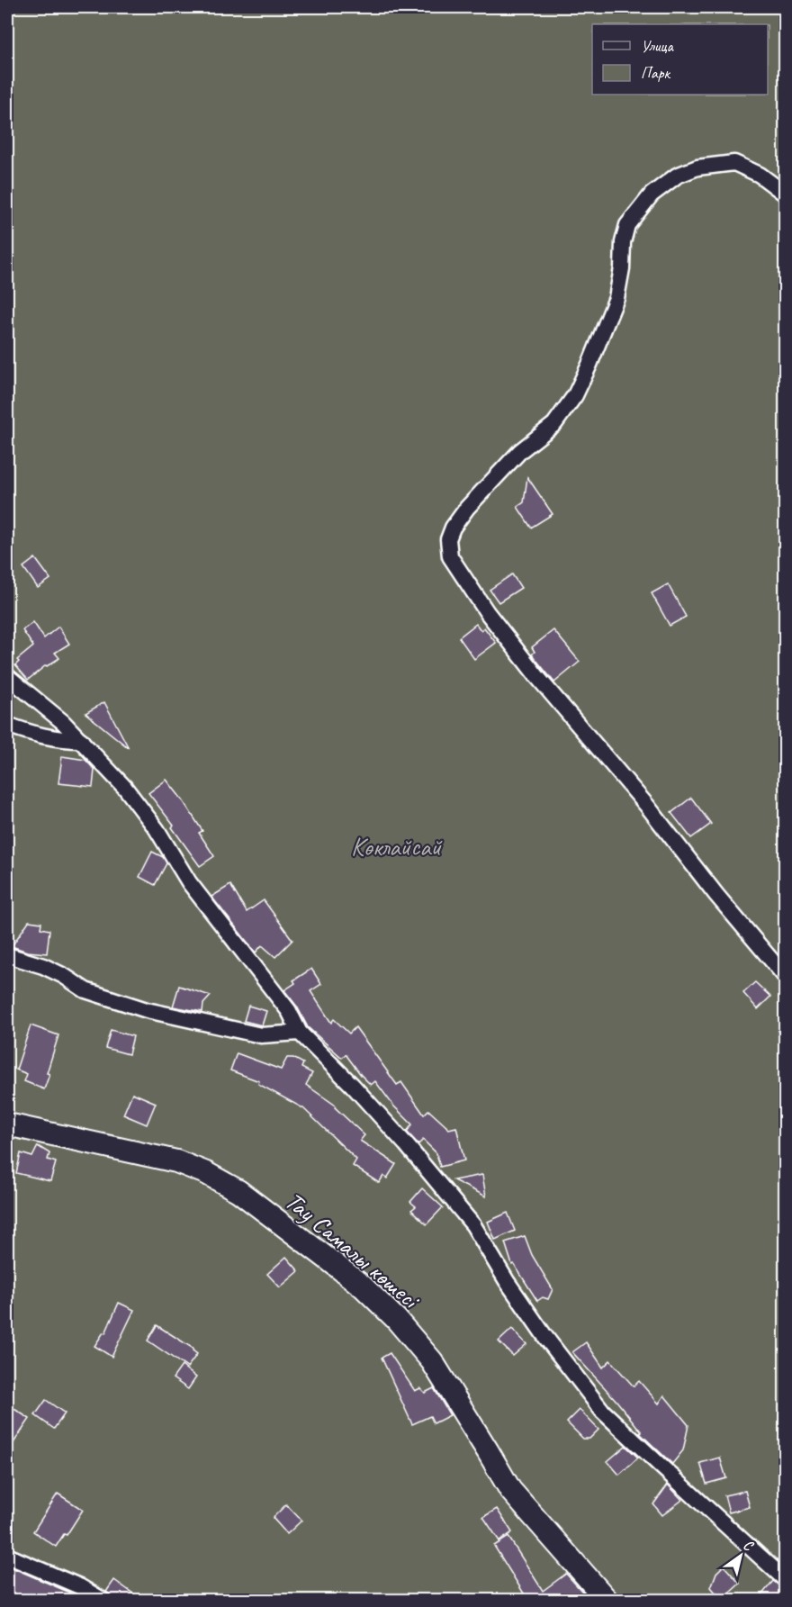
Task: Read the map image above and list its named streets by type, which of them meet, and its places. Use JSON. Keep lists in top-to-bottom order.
{
  "streets": {
    "street": ["Тау Самалы көшесі"]
  },
  "parks": ["Көклайсай"],
  "legend": ["Улица", "Парк"],
  "north": "top right"
}
